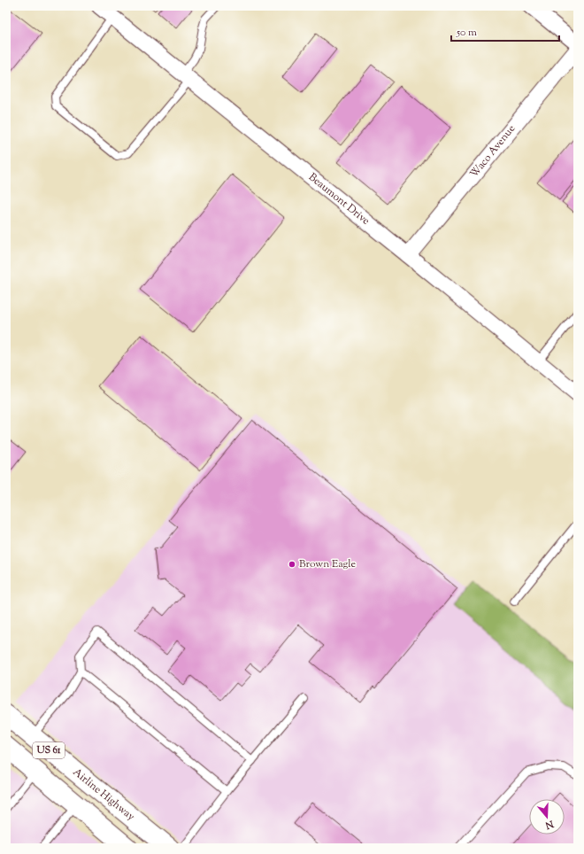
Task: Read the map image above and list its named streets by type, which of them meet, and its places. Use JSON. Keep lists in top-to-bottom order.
{
  "streets": {
    "highway": ["US 61", "Airline Highway"],
    "street": ["Waco Avenue", "Beaumont Drive"]
  },
  "crossings": [
    ["Waco Avenue", "Beaumont Drive"]
  ],
  "places": ["Brown Eagle"],
  "scale_bar": "50 m",
  "north": "bottom"
}
